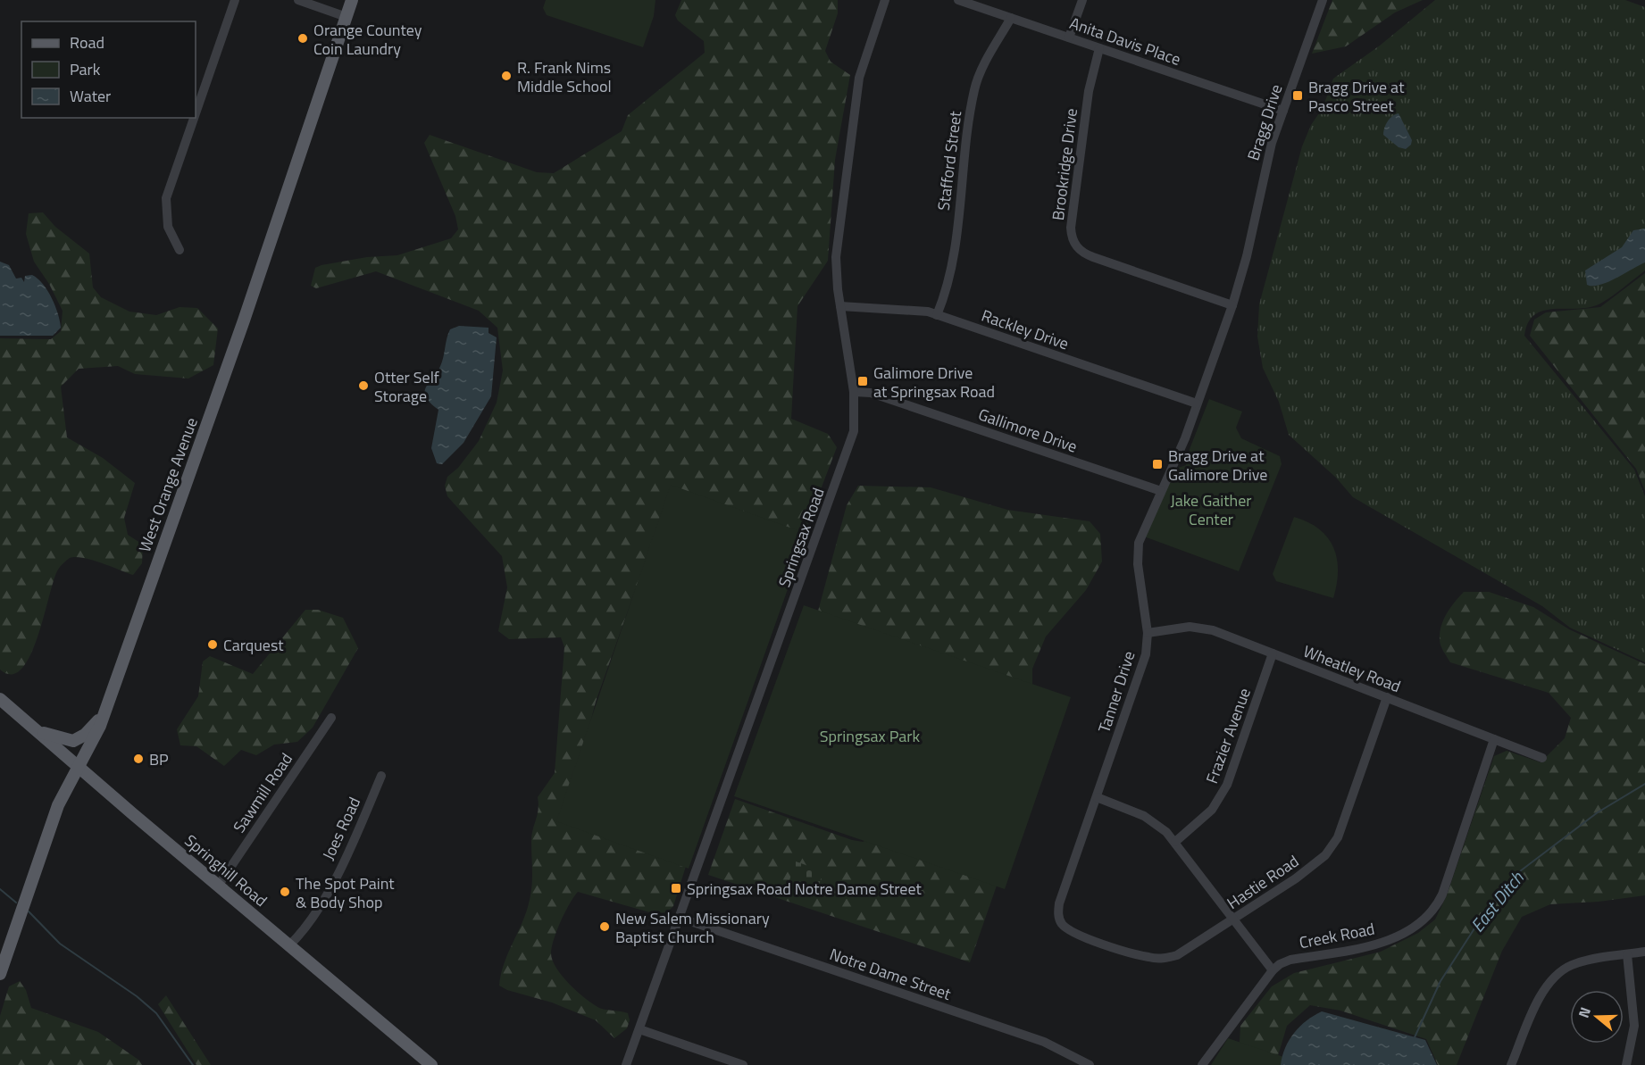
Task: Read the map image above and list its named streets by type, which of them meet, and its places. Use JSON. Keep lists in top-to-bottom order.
{
  "streets": {
    "main road": ["West Orange Avenue", "Springhill Road"],
    "street": [
      "Anita Davis Place",
      "Bragg Drive",
      "Stafford Street",
      "Brookridge Drive",
      "Rackley Drive",
      "Gallimore Drive",
      "Springsax Road",
      "Wheatley Road",
      "Tanner Drive",
      "Frazier Avenue",
      "Sawmill Road",
      "Joes Road",
      "Hastie Road",
      "Creek Road",
      "Notre Dame Street"
    ]
  },
  "crossings": [
    ["Anita Davis Place", "Bragg Drive"],
    ["Anita Davis Place", "Stafford Street"],
    ["Anita Davis Place", "Brookridge Drive"],
    ["Bragg Drive", "Tanner Drive"],
    ["Stafford Street", "Rackley Drive"],
    ["Brookridge Drive", "Tanner Drive"],
    ["Rackley Drive", "Springsax Road"],
    ["Rackley Drive", "Tanner Drive"],
    ["Gallimore Drive", "Springsax Road"],
    ["Gallimore Drive", "Tanner Drive"],
    ["West Orange Avenue", "Springhill Road"],
    ["Springsax Road", "Notre Dame Street"],
    ["Wheatley Road", "Tanner Drive"],
    ["Wheatley Road", "Frazier Avenue"],
    ["Wheatley Road", "Hastie Road"],
    ["Wheatley Road", "Creek Road"],
    ["Tanner Drive", "Hastie Road"],
    ["Sawmill Road", "Springhill Road"],
    ["Joes Road", "Springhill Road"]
  ],
  "water": ["East Ditch"],
  "parks": ["Jake Gaither Center", "Springsax Park"],
  "places": {
    "other": [
      "Orange Countey Coin Laundry",
      "R. Frank Nims Middle School",
      "Otter Self Storage",
      "Carquest",
      "BP",
      "The Spot Paint & Body Shop",
      "New Salem Missionary Baptist Church"
    ],
    "transit": [
      "Bragg Drive at Pasco Street",
      "Galimore Drive at Springsax Road",
      "Bragg Drive at Galimore Drive",
      "Springsax Road Notre Dame Street"
    ]
  },
  "legend": ["Road", "Park", "Water"],
  "north": "left"
}
